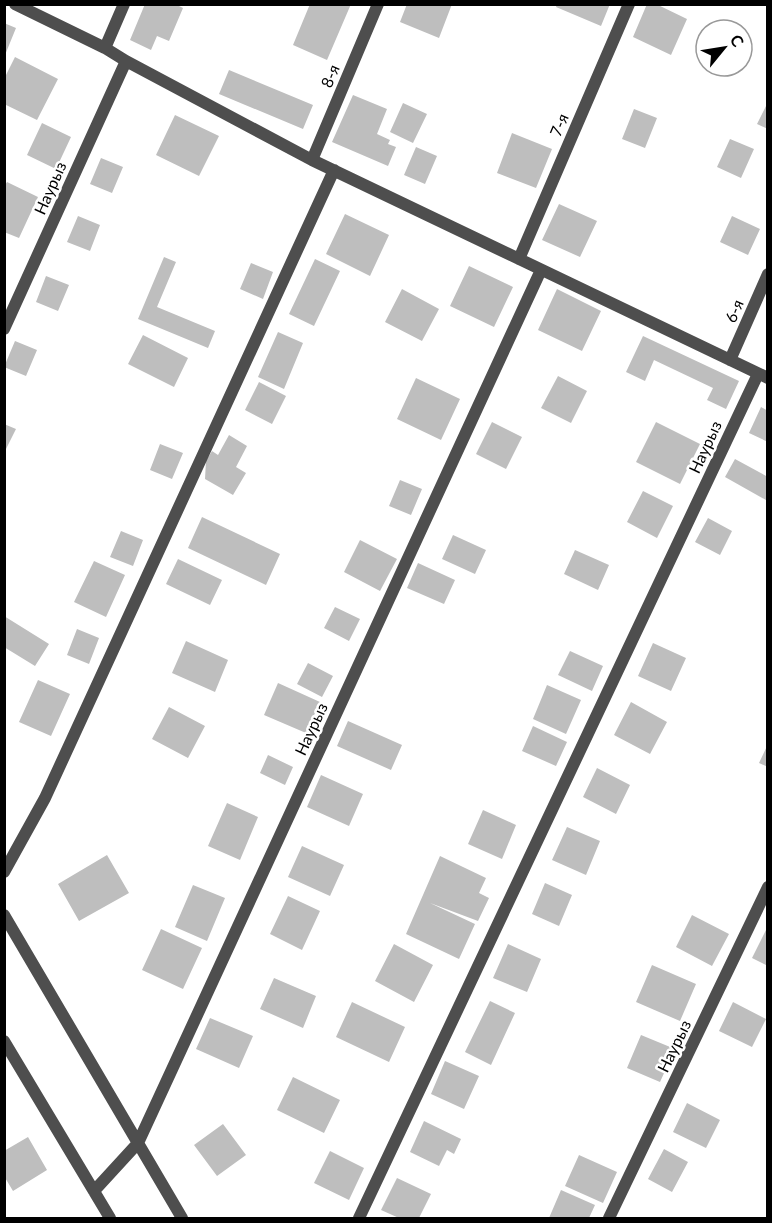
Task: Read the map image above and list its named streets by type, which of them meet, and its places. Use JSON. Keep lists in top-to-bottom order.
{
  "streets": {
    "street": [
      "8-я",
      "7-я",
      "Наурыз",
      "6-я"
    ]
  },
  "north": "top right"
}
